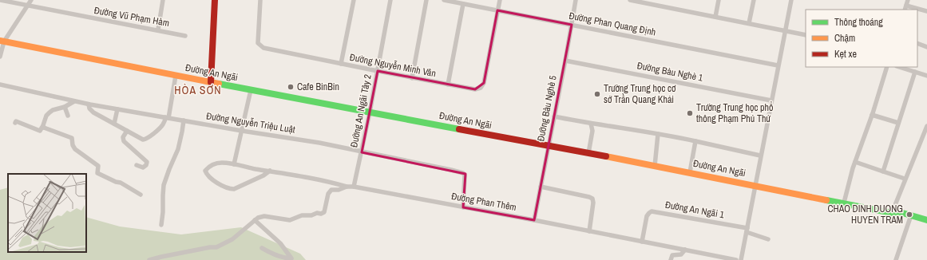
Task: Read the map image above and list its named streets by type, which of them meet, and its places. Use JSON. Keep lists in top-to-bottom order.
{
  "streets": {
    "main road": ["Đường An Ngãi"],
    "street": [
      "Đường Vũ Phạm Hàm",
      "Đường Phan Quang Định",
      "Đường Nguyễn Minh Vân",
      "Đường Bàu Nghè 1",
      "Đường Bàu Nghè 5",
      "Đường An Ngãi Tây 2",
      "Đường Nguyễn Triệu Luật",
      "Đường Phan Thêm",
      "Đường An Ngãi 1"
    ]
  },
  "crossings": [
    ["Đường Phan Quang Định", "Đường Nguyễn Minh Vân"],
    ["Đường Phan Quang Định", "Đường Bàu Nghè 5"],
    ["Đường Nguyễn Minh Vân", "Đường An Ngãi Tây 2"],
    ["Đường Bàu Nghè 1", "Đường Bàu Nghè 5"],
    ["Đường An Ngãi", "Đường Bàu Nghè 5"],
    ["Đường An Ngãi", "Đường An Ngãi Tây 2"],
    ["Đường Bàu Nghè 5", "Đường Phan Thêm"],
    ["Đường An Ngãi Tây 2", "Đường Nguyễn Triệu Luật"],
    ["Đường An Ngãi Tây 2", "Đường Phan Thêm"],
    ["Đường Nguyễn Triệu Luật", "Đường Phan Thêm"],
    ["Đường Phan Thêm", "Đường An Ngãi 1"]
  ],
  "districts": ["HÒA SƠN"],
  "places": [
    "Cafe BinBin",
    "Trường Trung học cơ sở Trần Quang Khải",
    "Trường Trung học phổ thông Phạm Phú Thứ",
    "CHAO DINH DUONG HUYEN TRAM"
  ],
  "legend": ["Thông thoáng", "Chậm", "Kẹt xe"]
}
